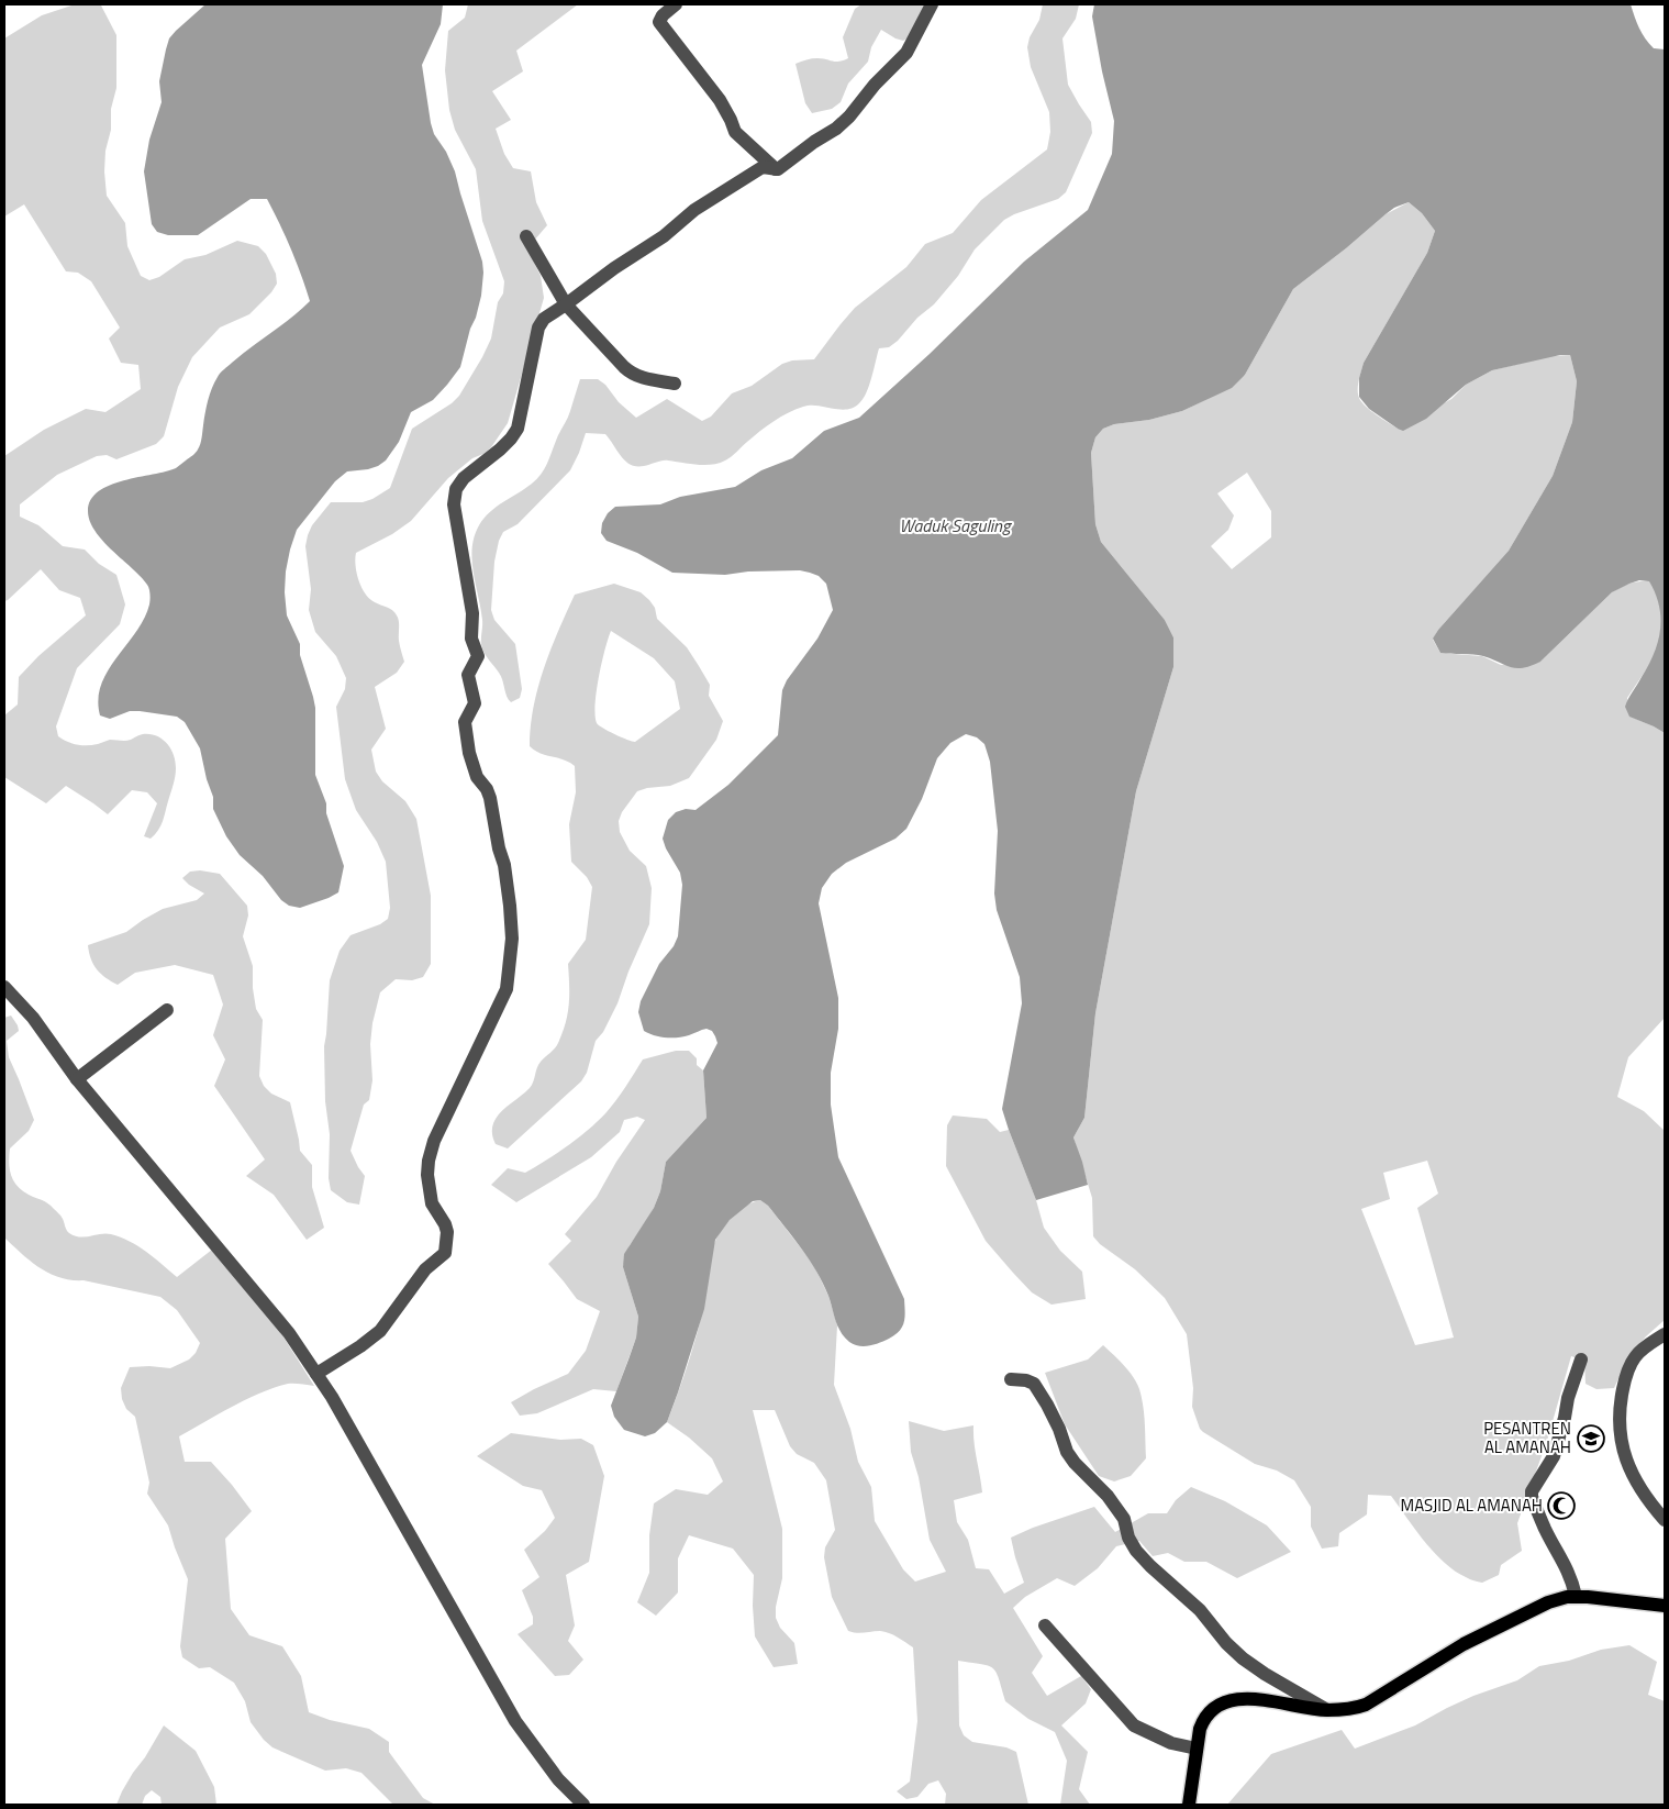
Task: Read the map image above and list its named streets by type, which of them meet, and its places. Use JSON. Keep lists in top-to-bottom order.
{
  "water": ["Waduk Saguling"],
  "places": {
    "school or university": ["PESANTREN AL AMANAH"],
    "mosque": ["MASJID AL AMANAH"]
  }
}
